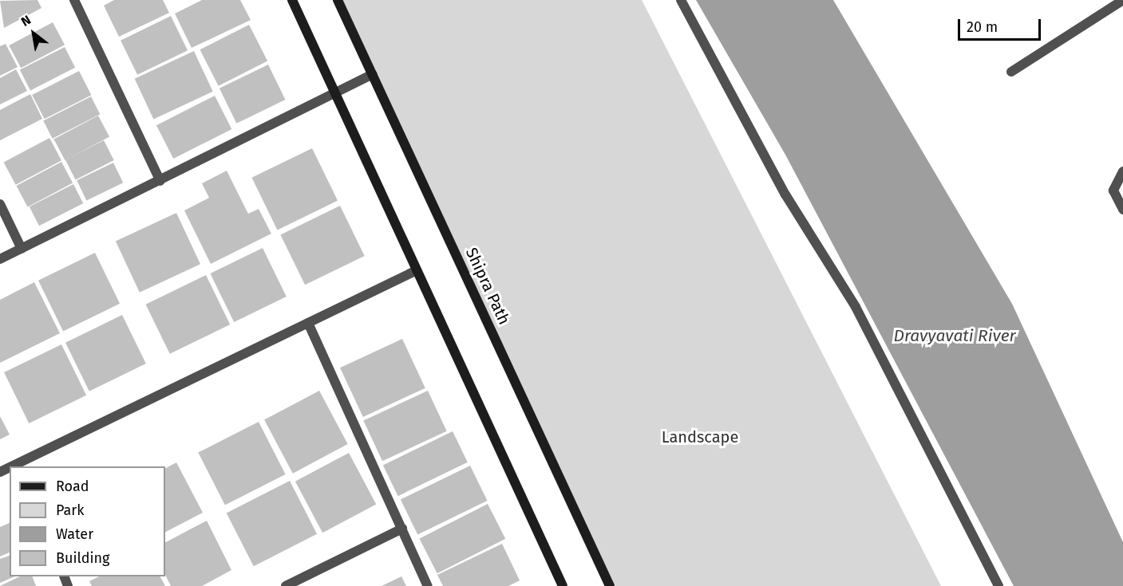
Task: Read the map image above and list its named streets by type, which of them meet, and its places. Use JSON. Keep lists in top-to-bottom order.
{
  "streets": {
    "street": ["Shipra Path"]
  },
  "water": ["Dravyavati River"],
  "parks": ["Landscape"],
  "legend": [
    "Road",
    "Park",
    "Water",
    "Building"
  ],
  "scale_bar": "20 m",
  "north": "top left"
}
